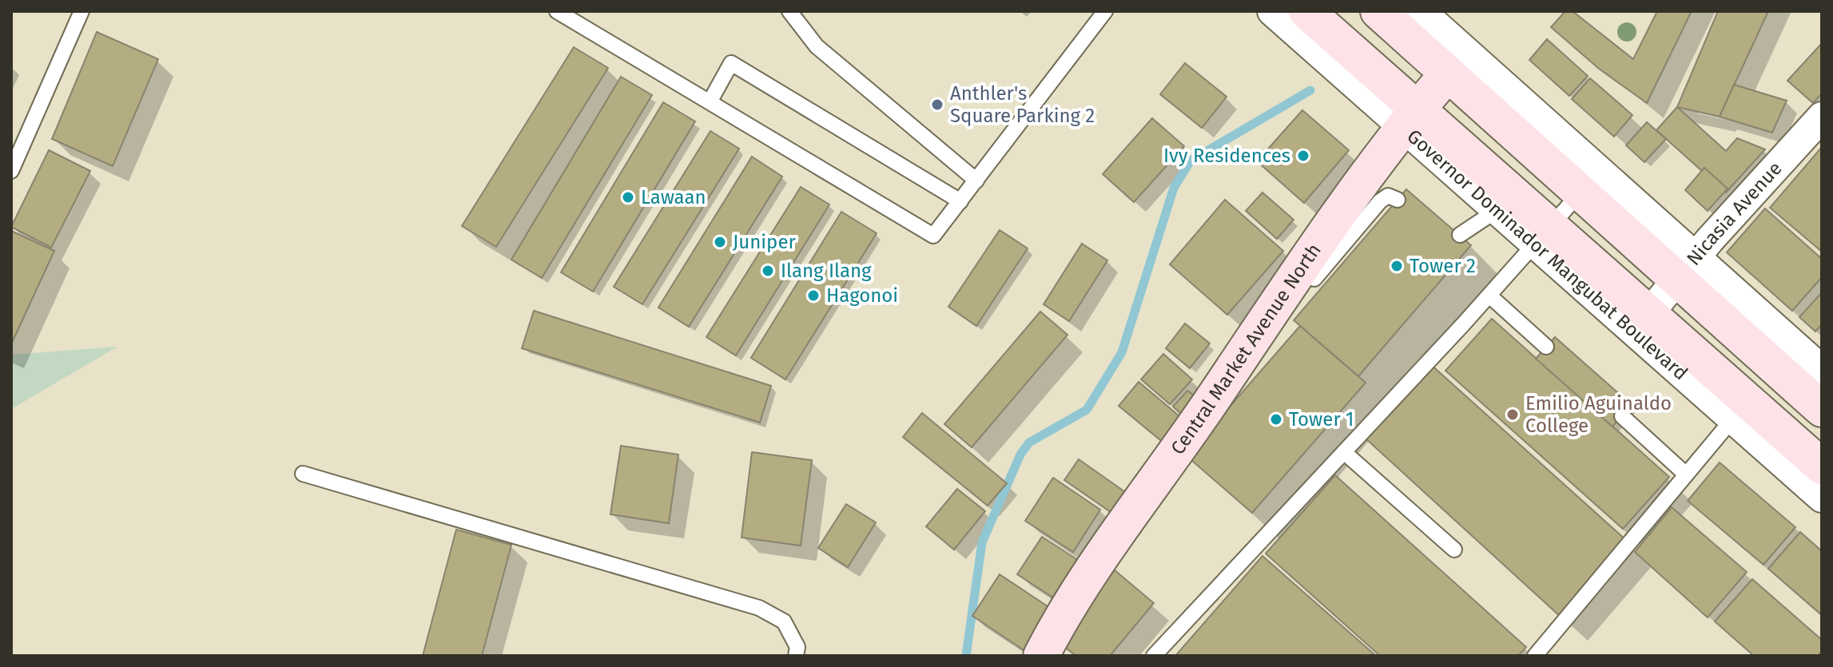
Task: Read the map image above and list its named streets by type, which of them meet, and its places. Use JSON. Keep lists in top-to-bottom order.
{
  "streets": {
    "main road": ["Governor Dominador Mangubat Boulevard", "Central Market Avenue North"],
    "street": ["Nicasia Avenue"]
  },
  "crossings": [
    ["Nicasia Avenue", "Governor Dominador Mangubat Boulevard"],
    ["Governor Dominador Mangubat Boulevard", "Central Market Avenue North"]
  ],
  "places": [
    "Anthler's Square Parking 2",
    "Ivy Residences",
    "Lawaan",
    "Juniper",
    "Tower 2",
    "Ilang Ilang",
    "Hagonoi",
    "Emilio Aguinaldo College",
    "Tower 1"
  ]
}
